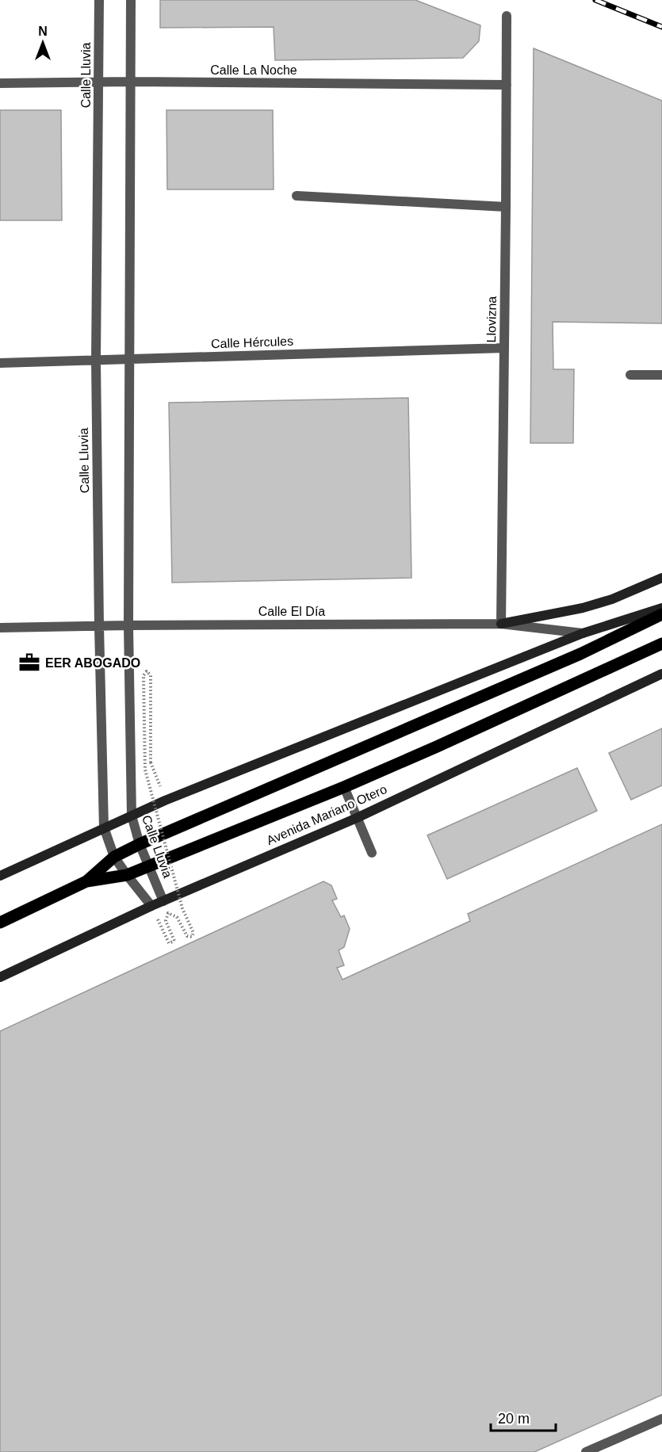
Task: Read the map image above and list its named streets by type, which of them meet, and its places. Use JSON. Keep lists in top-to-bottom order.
{
  "streets": {
    "main road": ["Avenida Mariano Otero"],
    "street": [
      "Calle La Noche",
      "Calle Lluvia",
      "Llovizna",
      "Calle Hércules",
      "Calle El Día"
    ]
  },
  "crossings": [
    ["Calle La Noche", "Calle Lluvia"],
    ["Calle La Noche", "Llovizna"],
    ["Calle Lluvia", "Calle Hércules"],
    ["Calle Lluvia", "Calle El Día"],
    ["Calle Lluvia", "Avenida Mariano Otero"],
    ["Llovizna", "Calle Hércules"],
    ["Llovizna", "Calle El Día"]
  ],
  "places": {
    "office": ["EER ABOGADO"]
  },
  "scale_bar": "20 m",
  "north": "top"
}
